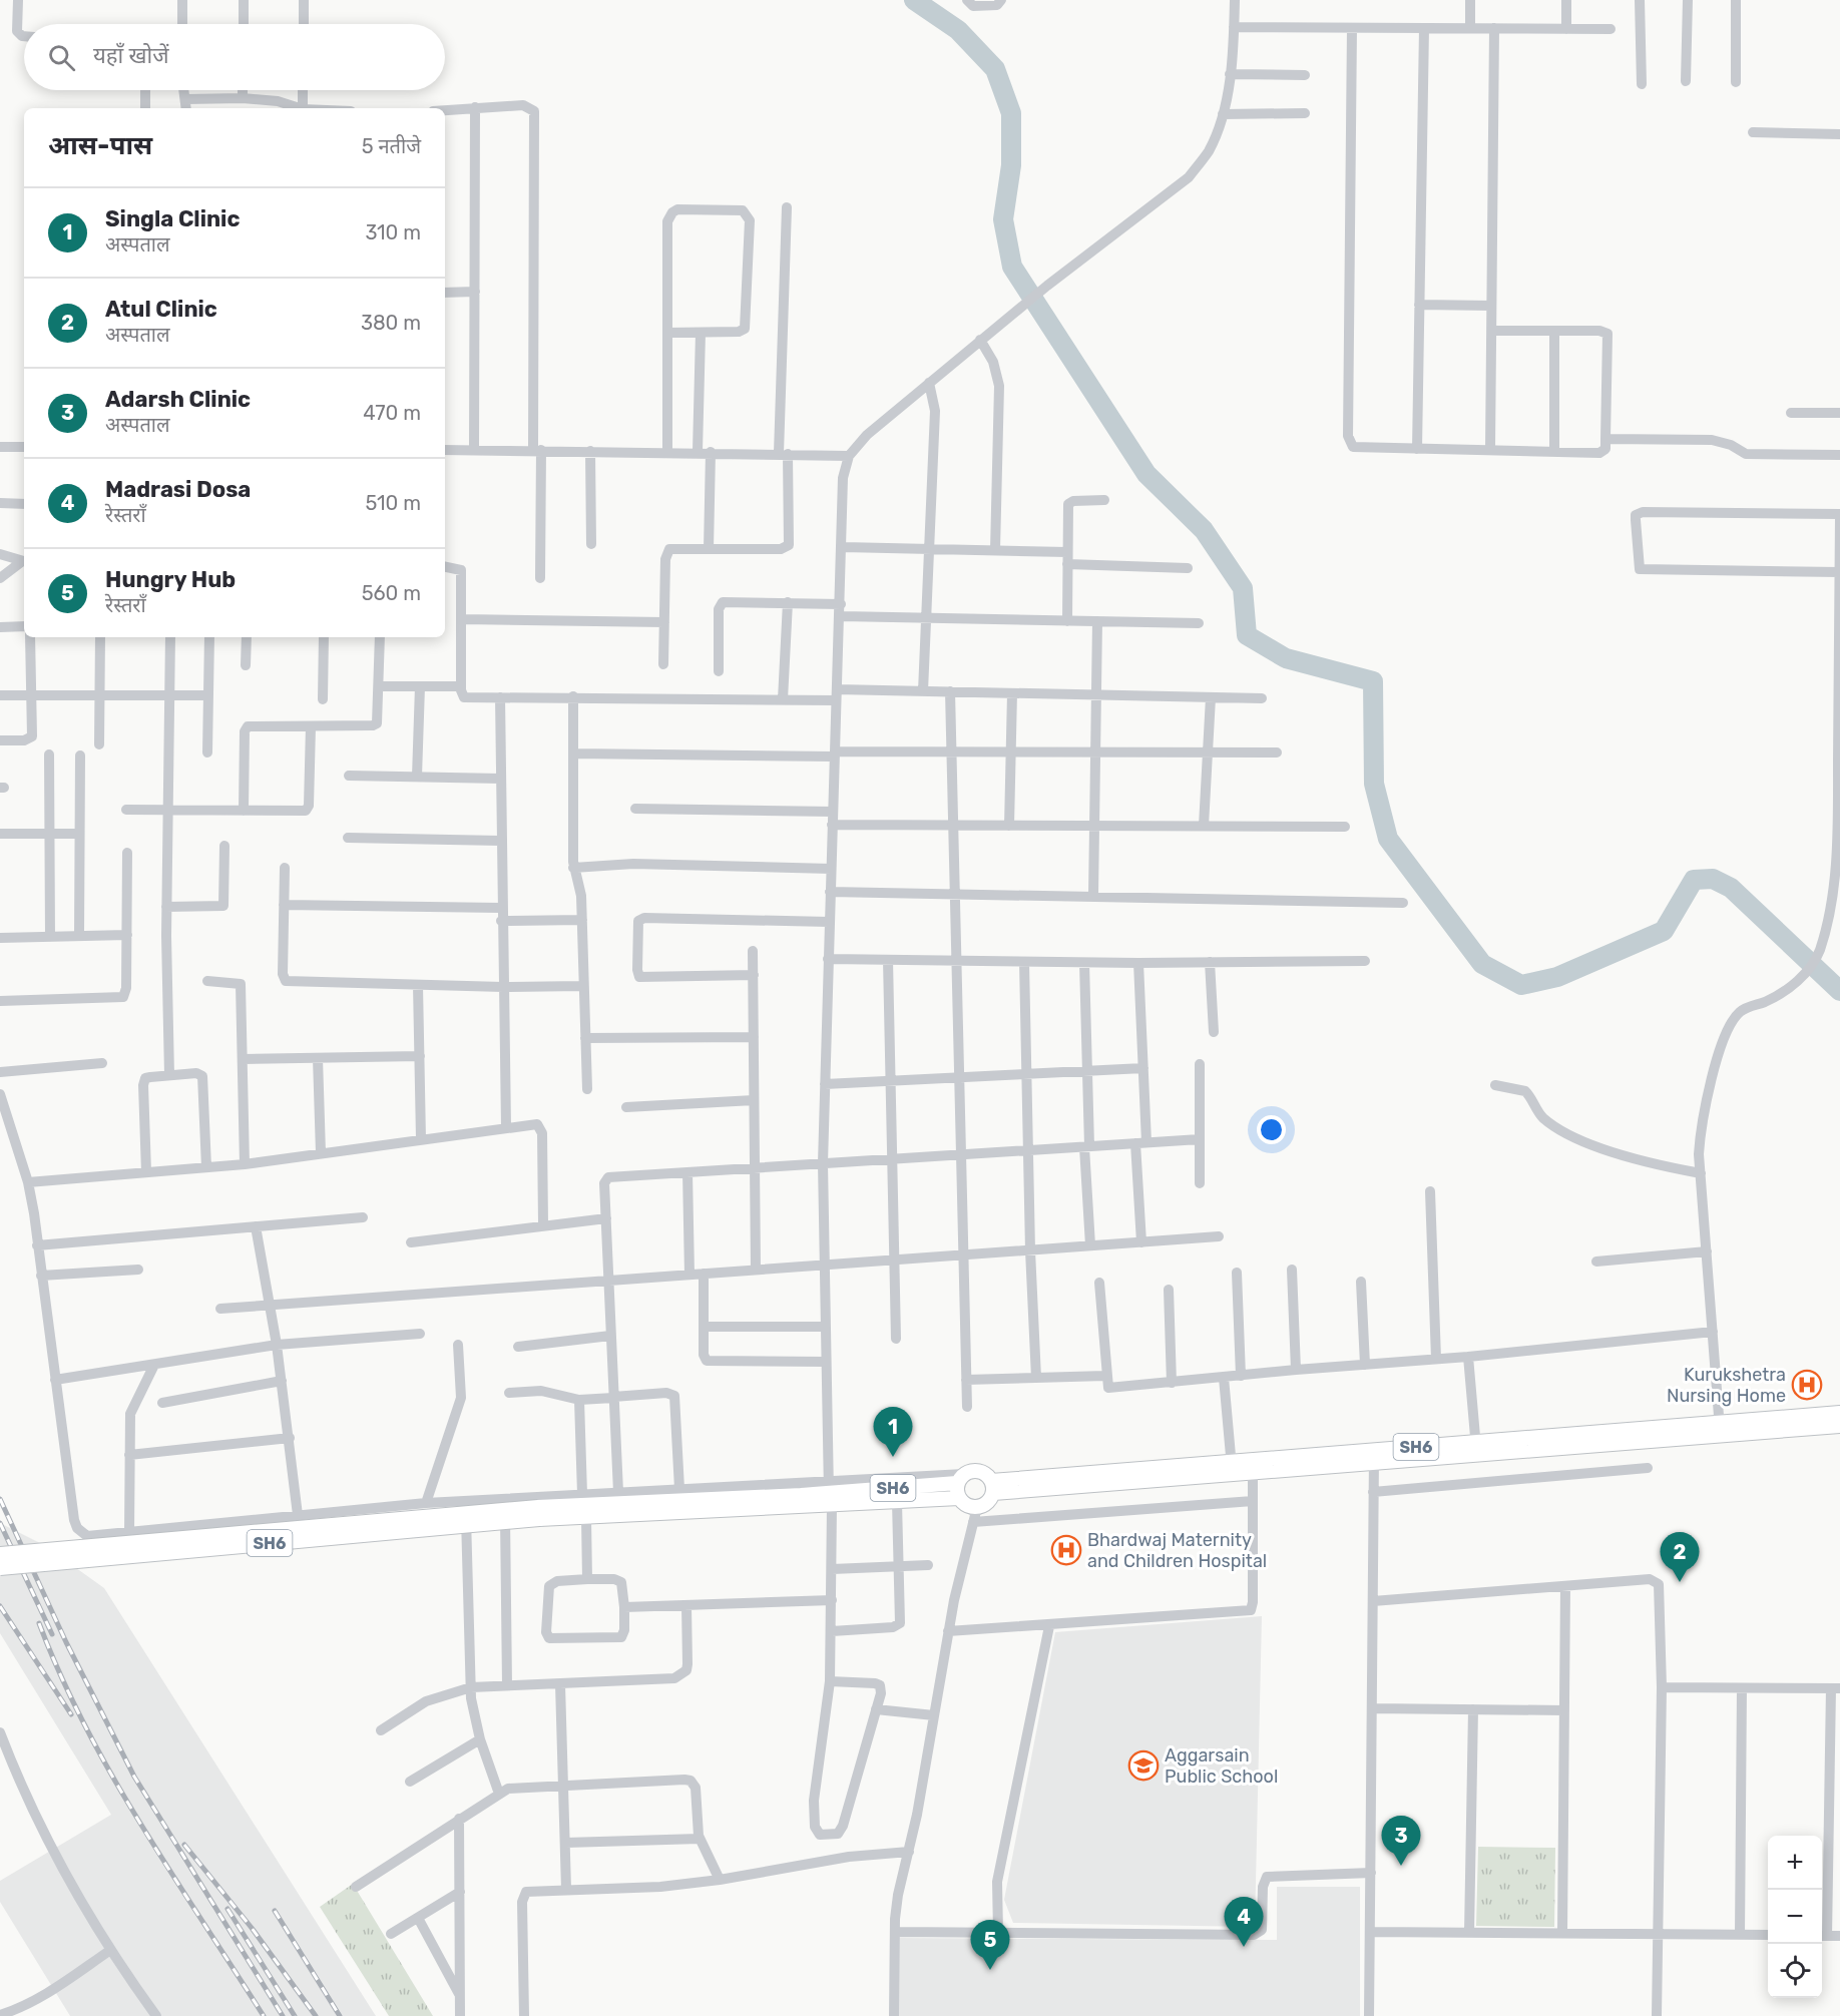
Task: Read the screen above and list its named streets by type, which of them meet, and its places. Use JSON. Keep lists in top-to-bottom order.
{
  "streets": {
    "main road": ["SH6"]
  },
  "places": {
    "hospital": ["Kurukshetra Nursing Home", "Bhardwaj Maternity and Children Hospital"],
    "school or university": ["Aggarsain Public School"]
  },
  "page": {
    "search": "यहाँ खोजें",
    "heading": ["आस-पास", "5 नतीजे"],
    "list": [
      {
        "mark": "1",
        "name": "Singla Clinic",
        "note": "अस्पताल",
        "value": "310 m"
      },
      {
        "mark": "2",
        "name": "Atul Clinic",
        "note": "अस्पताल",
        "value": "380 m"
      },
      {
        "mark": "3",
        "name": "Adarsh Clinic",
        "note": "अस्पताल",
        "value": "470 m"
      },
      {
        "mark": "4",
        "name": "Madrasi Dosa",
        "note": "रेस्तराँ",
        "value": "510 m"
      },
      {
        "mark": "5",
        "name": "Hungry Hub",
        "note": "रेस्तराँ",
        "value": "560 m"
      }
    ],
    "pins": [
      "1",
      "2",
      "3",
      "4",
      "5"
    ],
    "map_buttons": ["+", "−"]
  }
}
